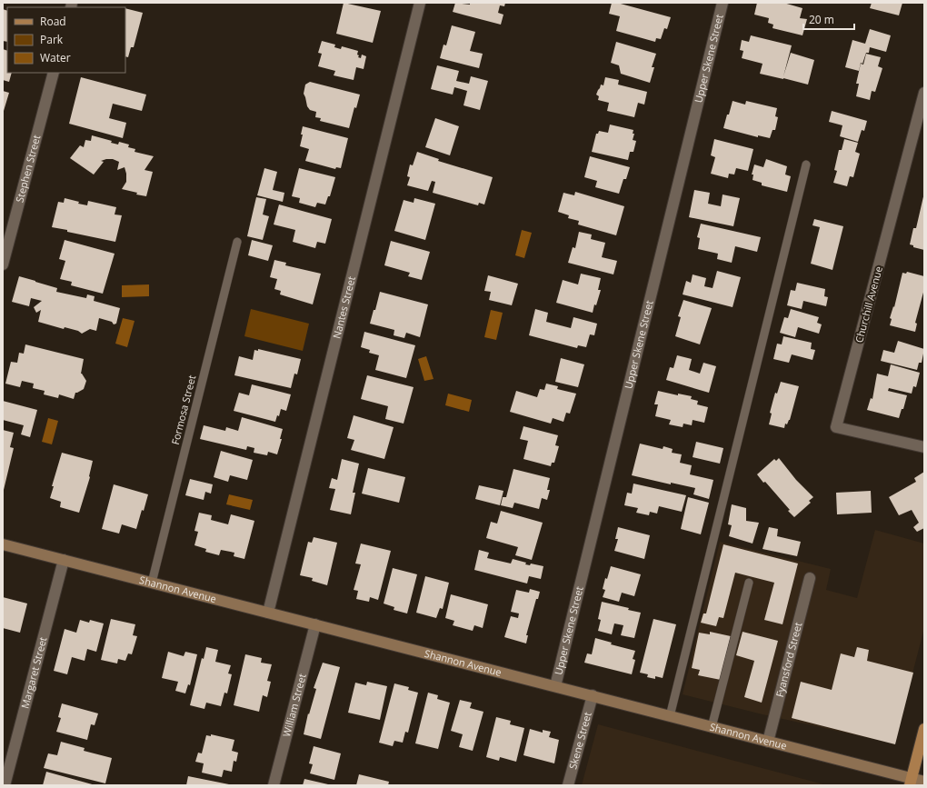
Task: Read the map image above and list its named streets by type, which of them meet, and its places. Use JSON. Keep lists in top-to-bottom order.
{
  "streets": {
    "main road": ["Shannon Avenue"],
    "street": [
      "Upper Skene Street",
      "Stephen Street",
      "Churchill Avenue",
      "Nantes Street",
      "Fyansford Street",
      "Margaret Street",
      "William Street",
      "Skene Street"
    ],
    "lane": ["Formosa Street"]
  },
  "crossings": [
    ["Upper Skene Street", "Shannon Avenue"],
    ["Nantes Street", "Shannon Avenue"],
    ["Formosa Street", "Shannon Avenue"],
    ["Shannon Avenue", "Fyansford Street"],
    ["Shannon Avenue", "Margaret Street"],
    ["Shannon Avenue", "William Street"],
    ["Shannon Avenue", "Skene Street"]
  ],
  "legend": ["Road", "Park", "Water"],
  "scale_bar": "20 m"
}
